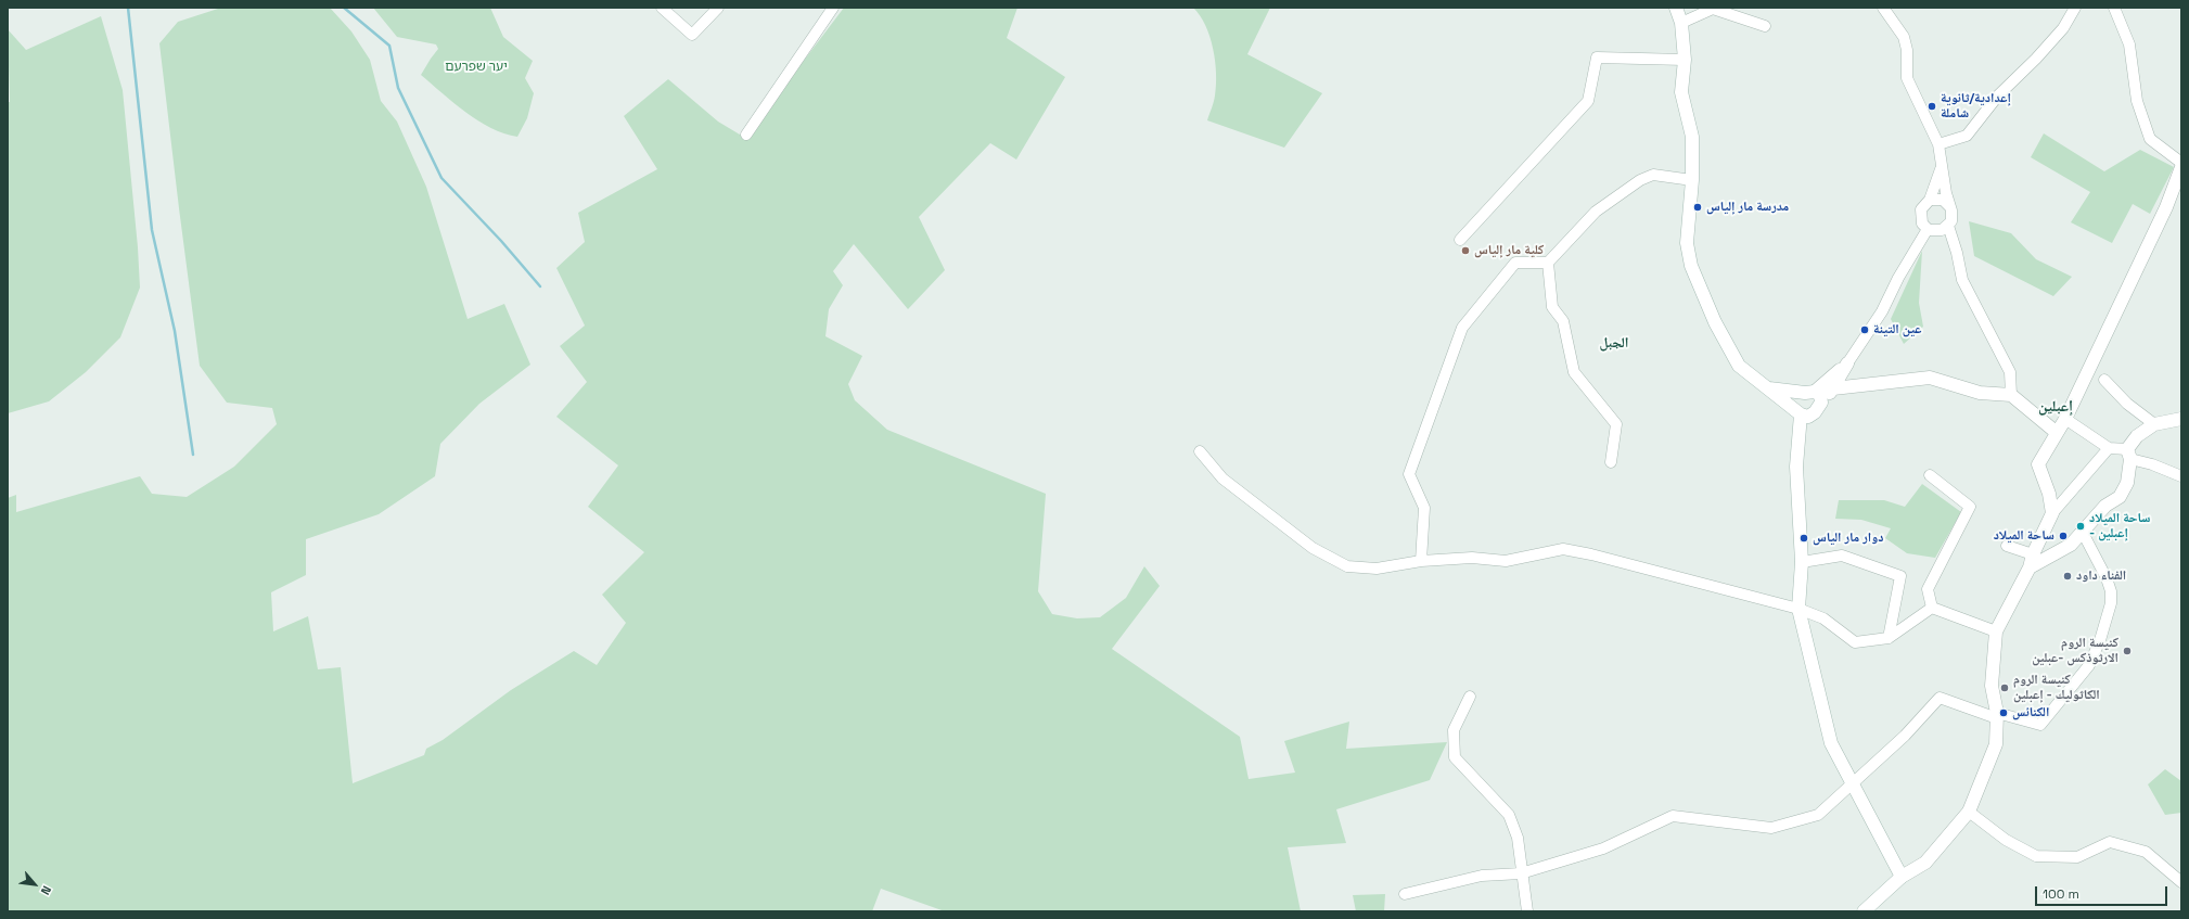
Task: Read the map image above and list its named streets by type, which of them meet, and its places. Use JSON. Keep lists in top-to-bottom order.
{
  "districts": ["الجبل", "إعبلين"],
  "parks": ["יער שפרעם"],
  "places": [
    "إعدادية/ثانوية شاملة",
    "مدرسة مار إلياس",
    "كلية مار إلياس",
    "عين التينة",
    "ساحة الميلاد - إعبلين",
    "ساحة الميلاد",
    "دوار مار الياس",
    "الفناء داود",
    "كنيسة الروم الارثوذكس -عبلين",
    "كنيسة الروم الكاثوليك - إعبلين",
    "الكنائس"
  ],
  "scale_bar": "100 m",
  "north": "bottom right"
}
